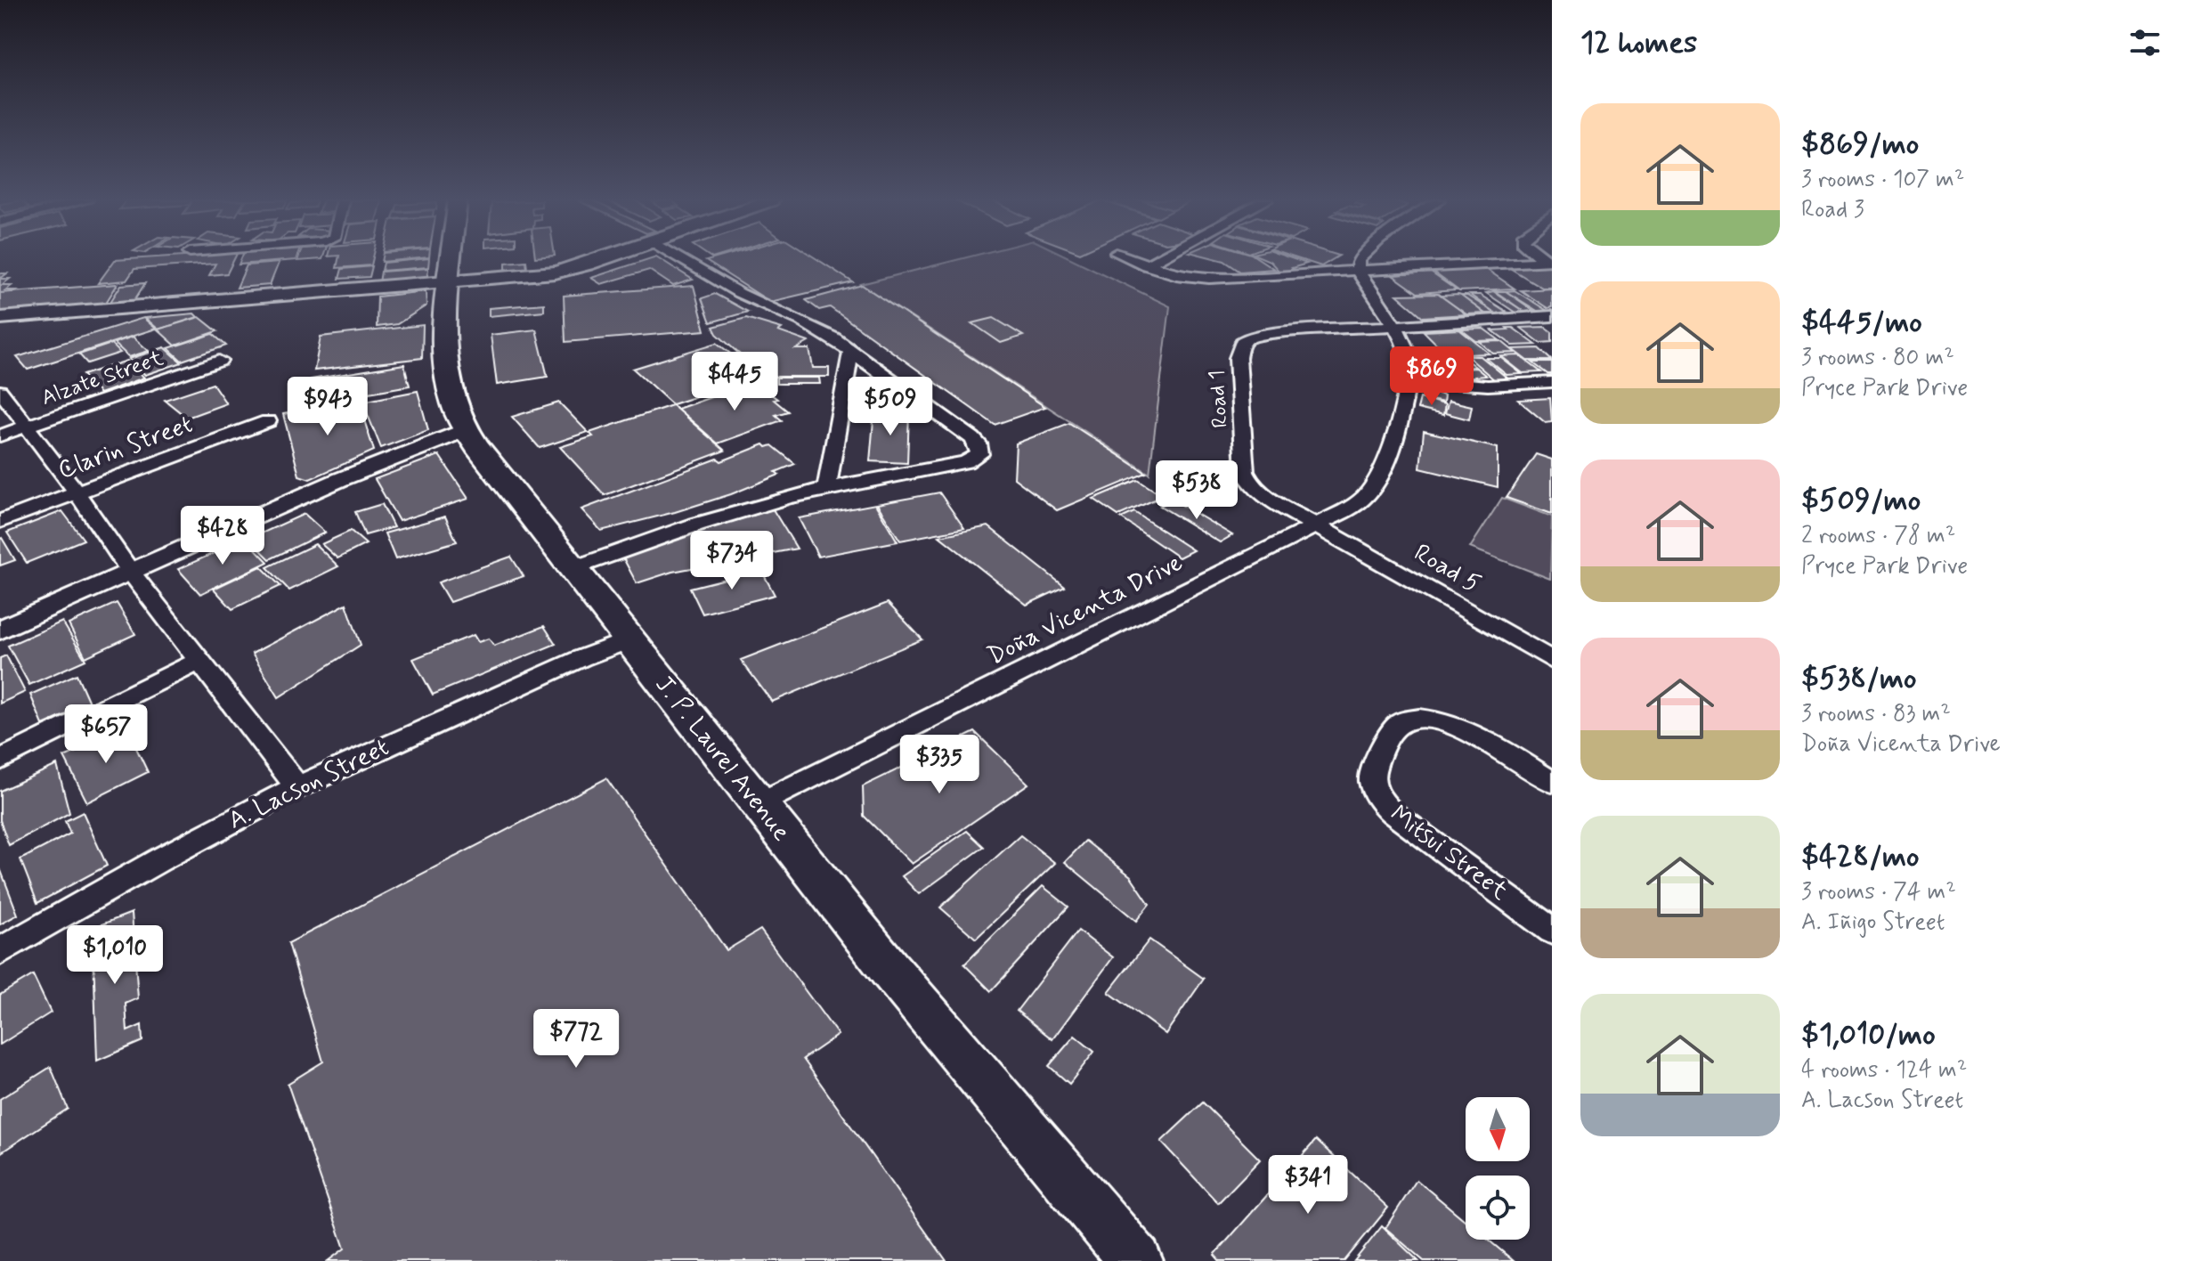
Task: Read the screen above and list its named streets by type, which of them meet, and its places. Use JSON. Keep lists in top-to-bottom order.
{
  "streets": {
    "main road": ["J. P. Laurel Avenue"],
    "street": [
      "Alzate Street",
      "Road 1",
      "Clarin Street",
      "Road 5",
      "Doña Vicenta Drive",
      "A. Lacson Street",
      "Mitsui Street"
    ]
  },
  "crossings": [
    ["Road 1", "Road 5"],
    ["Road 1", "Doña Vicenta Drive"],
    ["Road 5", "Doña Vicenta Drive"],
    ["Doña Vicenta Drive", "J. P. Laurel Avenue"],
    ["J. P. Laurel Avenue", "A. Lacson Street"]
  ],
  "north": "bottom",
  "page": {
    "heading": "12 homes",
    "list": [
      {
        "name": "$869/mo",
        "note": "3 rooms · 107 m² · Road 3"
      },
      {
        "name": "$445/mo",
        "note": "3 rooms · 80 m² · Pryce Park Drive"
      },
      {
        "name": "$509/mo",
        "note": "2 rooms · 78 m² · Pryce Park Drive"
      },
      {
        "name": "$538/mo",
        "note": "3 rooms · 83 m² · Doña Vicenta Drive"
      },
      {
        "name": "$428/mo",
        "note": "3 rooms · 74 m² · A. Iñigo Street"
      },
      {
        "name": "$1,010/mo",
        "note": "4 rooms · 124 m² · A. Lacson Street"
      }
    ],
    "price": [
      "$869",
      "$445",
      "$943",
      "$509",
      "$538",
      "$428",
      "$734",
      "$657",
      "$335",
      "$1,010",
      "$772",
      "$341"
    ]
  }
}
